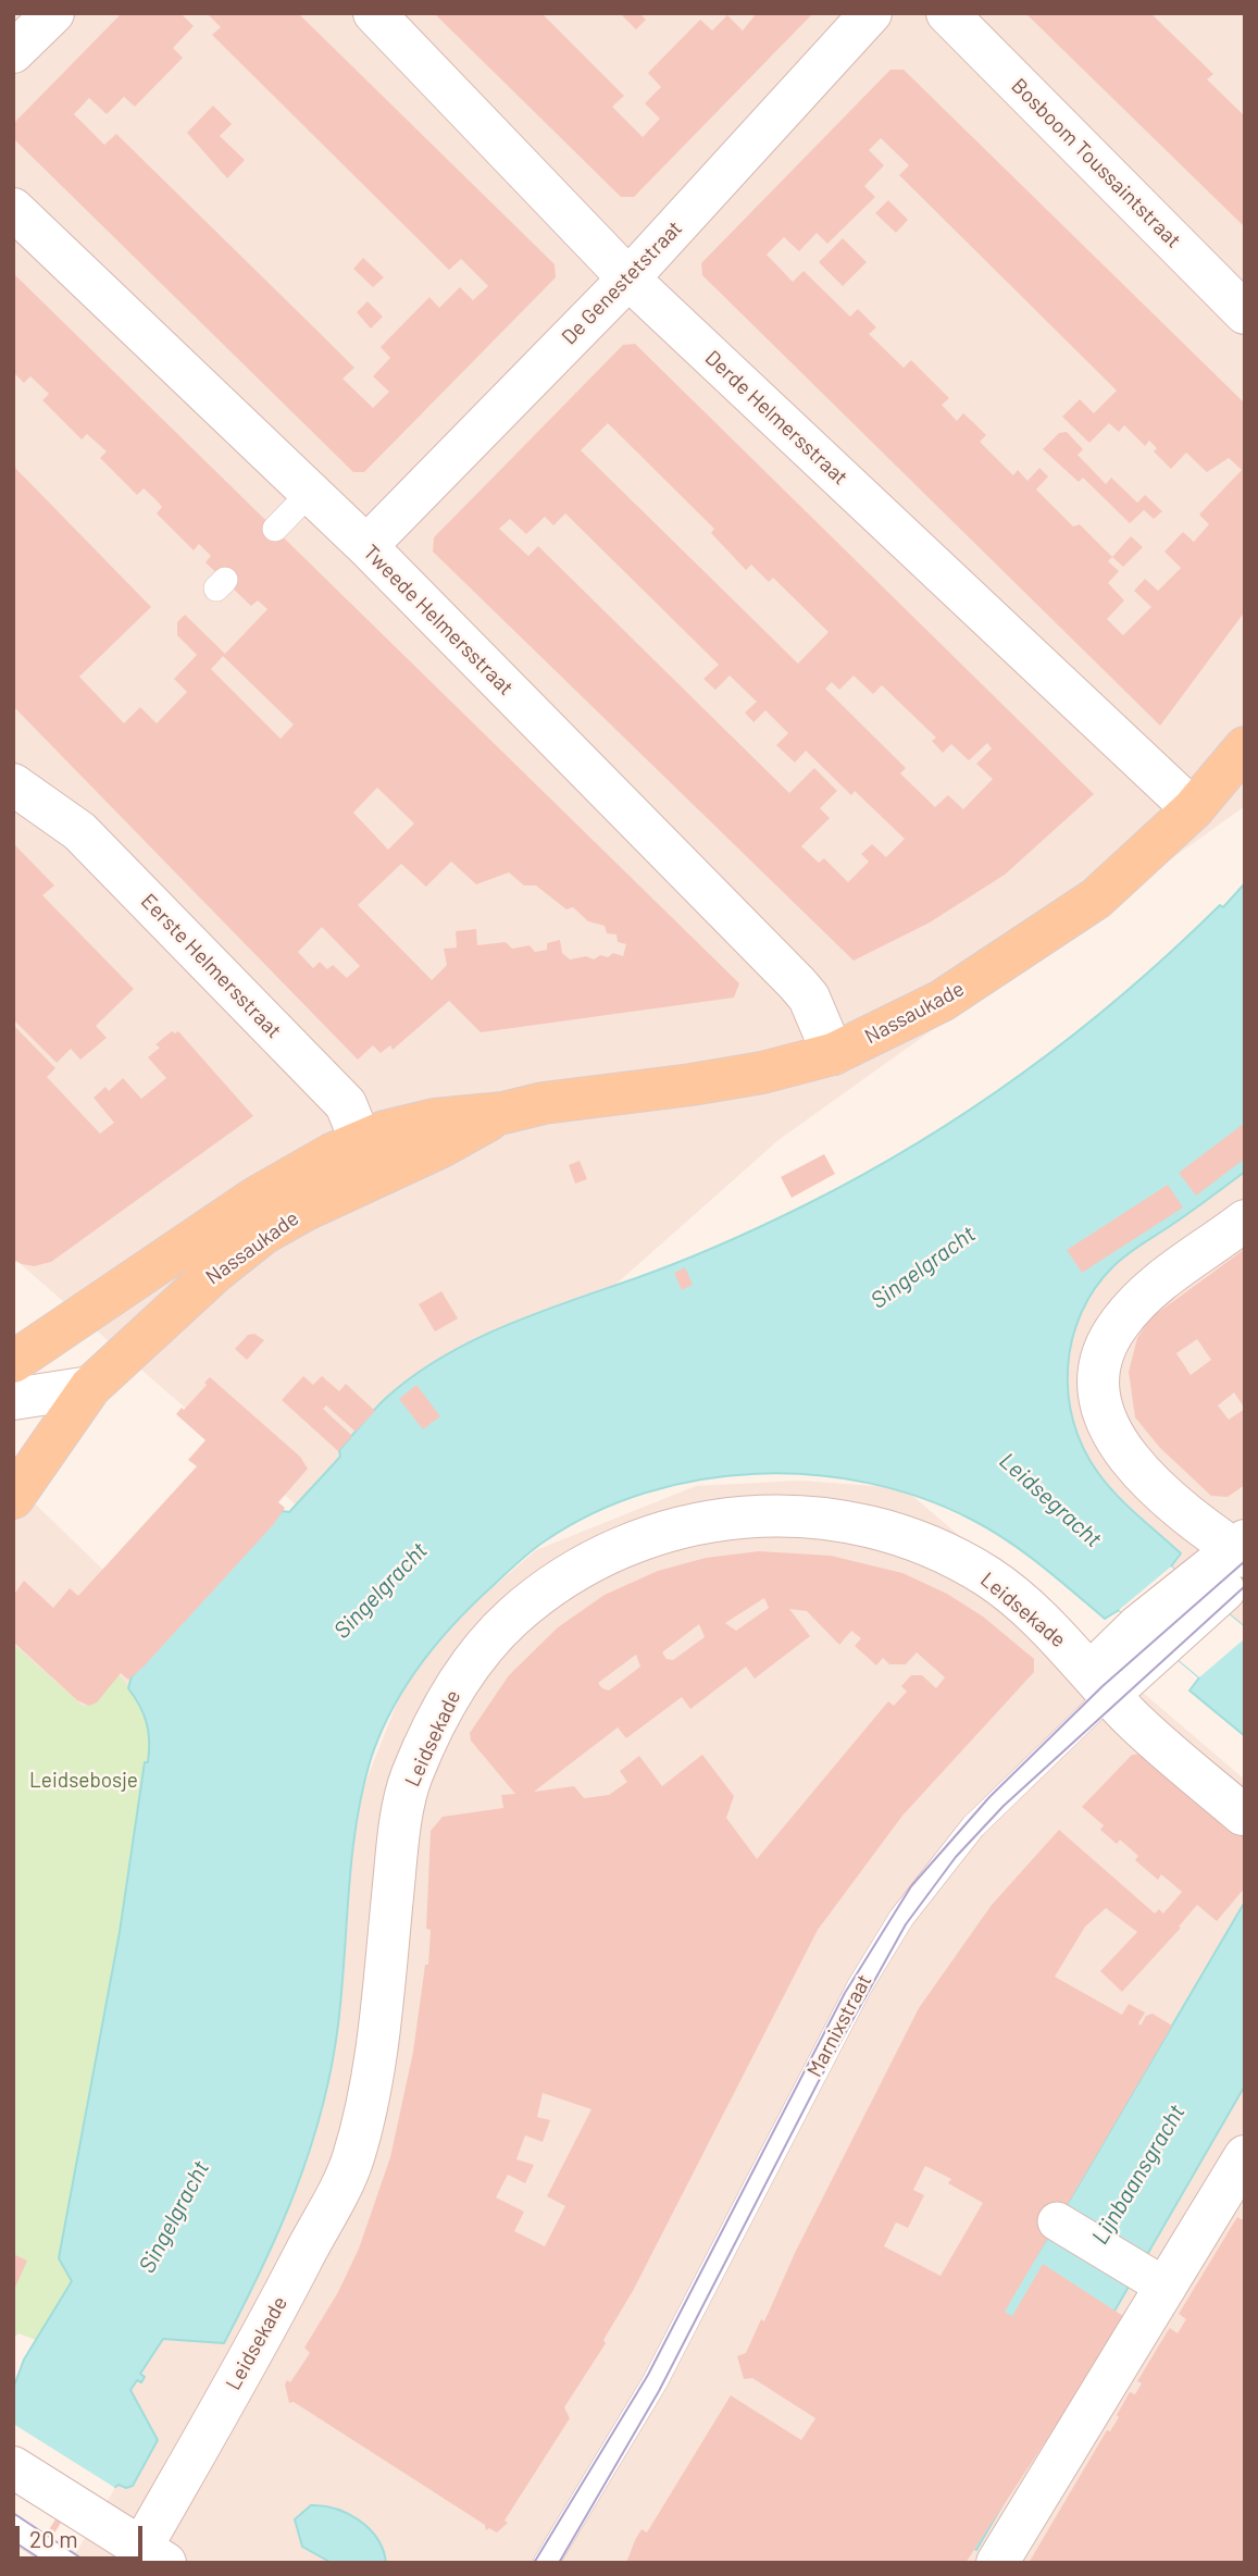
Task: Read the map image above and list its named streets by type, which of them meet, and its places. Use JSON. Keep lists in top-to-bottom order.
{
  "streets": {
    "main road": ["Nassaukade"],
    "street": [
      "Bosboom Toussaintstraat",
      "De Genestetstraat",
      "Derde Helmersstraat",
      "Tweede Helmersstraat",
      "Eerste Helmersstraat",
      "Leidsekade",
      "Marnixstraat"
    ]
  },
  "crossings": [
    ["De Genestetstraat", "Derde Helmersstraat"],
    ["De Genestetstraat", "Tweede Helmersstraat"],
    ["Derde Helmersstraat", "Nassaukade"],
    ["Tweede Helmersstraat", "Nassaukade"],
    ["Eerste Helmersstraat", "Nassaukade"],
    ["Leidsekade", "Marnixstraat"]
  ],
  "water": ["Singelgracht", "Leidsegracht", "Lijnbaansgracht"],
  "parks": ["Leidsebosje"],
  "scale_bar": "20 m"
}
